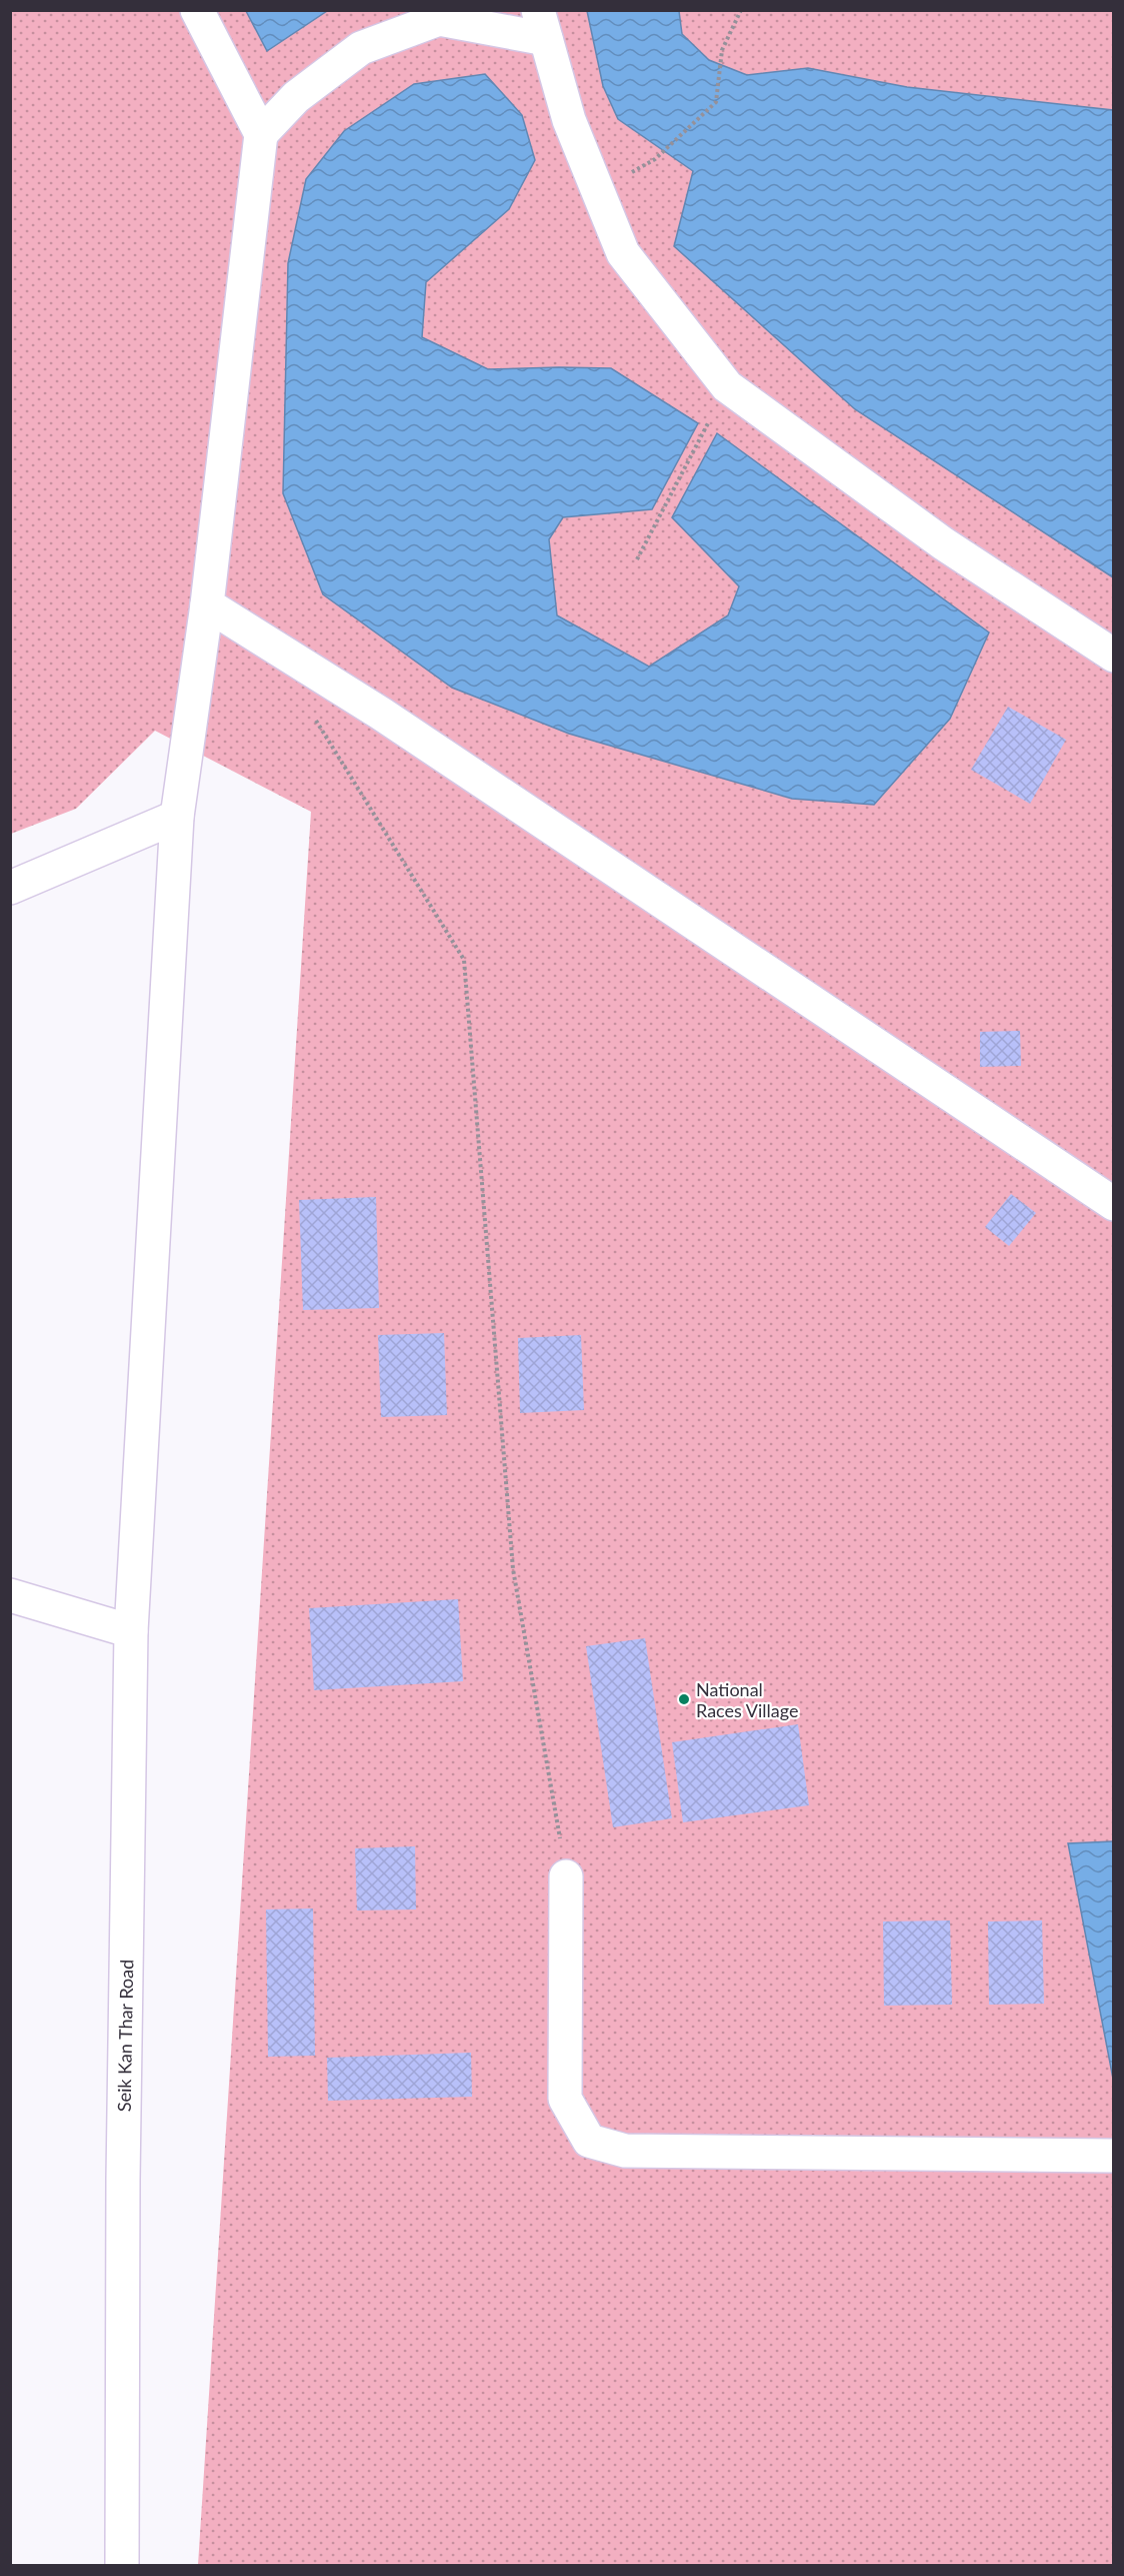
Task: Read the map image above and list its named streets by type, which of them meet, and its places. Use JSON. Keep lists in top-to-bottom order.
{
  "streets": {
    "street": ["Seik Kan Thar Road"]
  },
  "places": ["National Races Village"]
}
